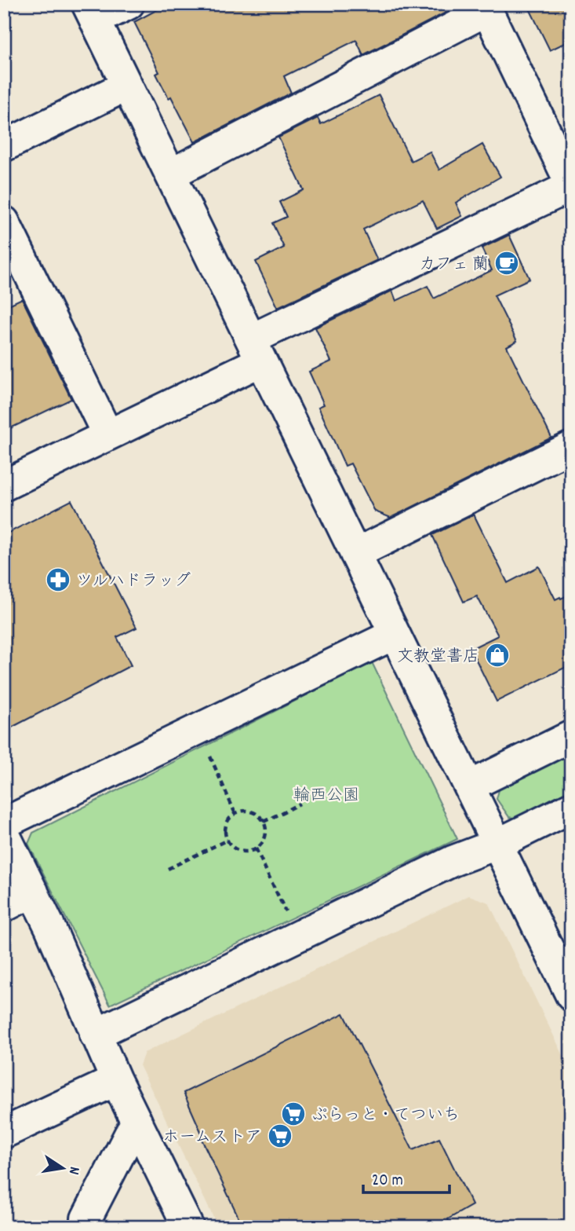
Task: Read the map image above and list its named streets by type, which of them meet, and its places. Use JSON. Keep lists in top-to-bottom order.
{
  "parks": ["輪西公園"],
  "places": {
    "cafe": ["カフェ 蘭"],
    "pharmacy": ["ツルハドラッグ"],
    "shop": ["文教堂書店"],
    "supermarket": ["ぷらっと・てついち", "ホームストア"]
  },
  "scale_bar": "20 m",
  "north": "right"
}
